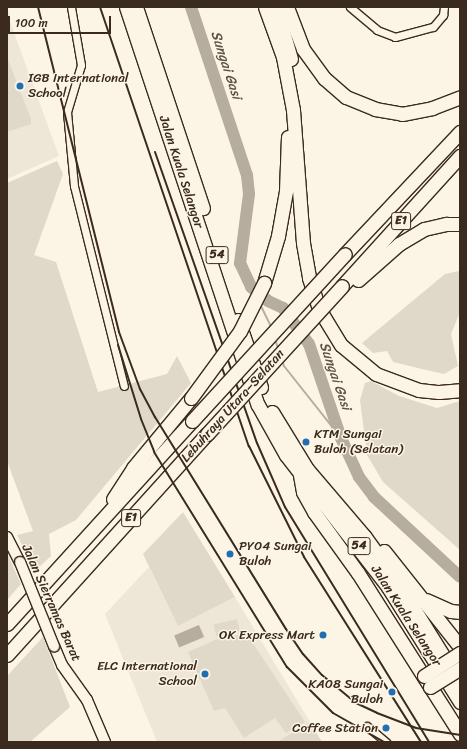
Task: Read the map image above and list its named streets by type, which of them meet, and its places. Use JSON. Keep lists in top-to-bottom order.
{
  "streets": {
    "highway": [
      "Jalan Kuala Selangor",
      "E1",
      "54",
      "Lebuhraya Utara–Selatan"
    ],
    "street": ["Jalan Sierramas Barat"]
  },
  "water": ["Sungai Gasi"],
  "places": [
    "IGB International School",
    "KTM Sungai Buloh (Selatan)",
    "PY04 Sungai Buloh",
    "OK Express Mart",
    "ELC International School",
    "KA08 Sungai Buloh",
    "Coffee Station"
  ],
  "scale_bar": "100 m"
}
